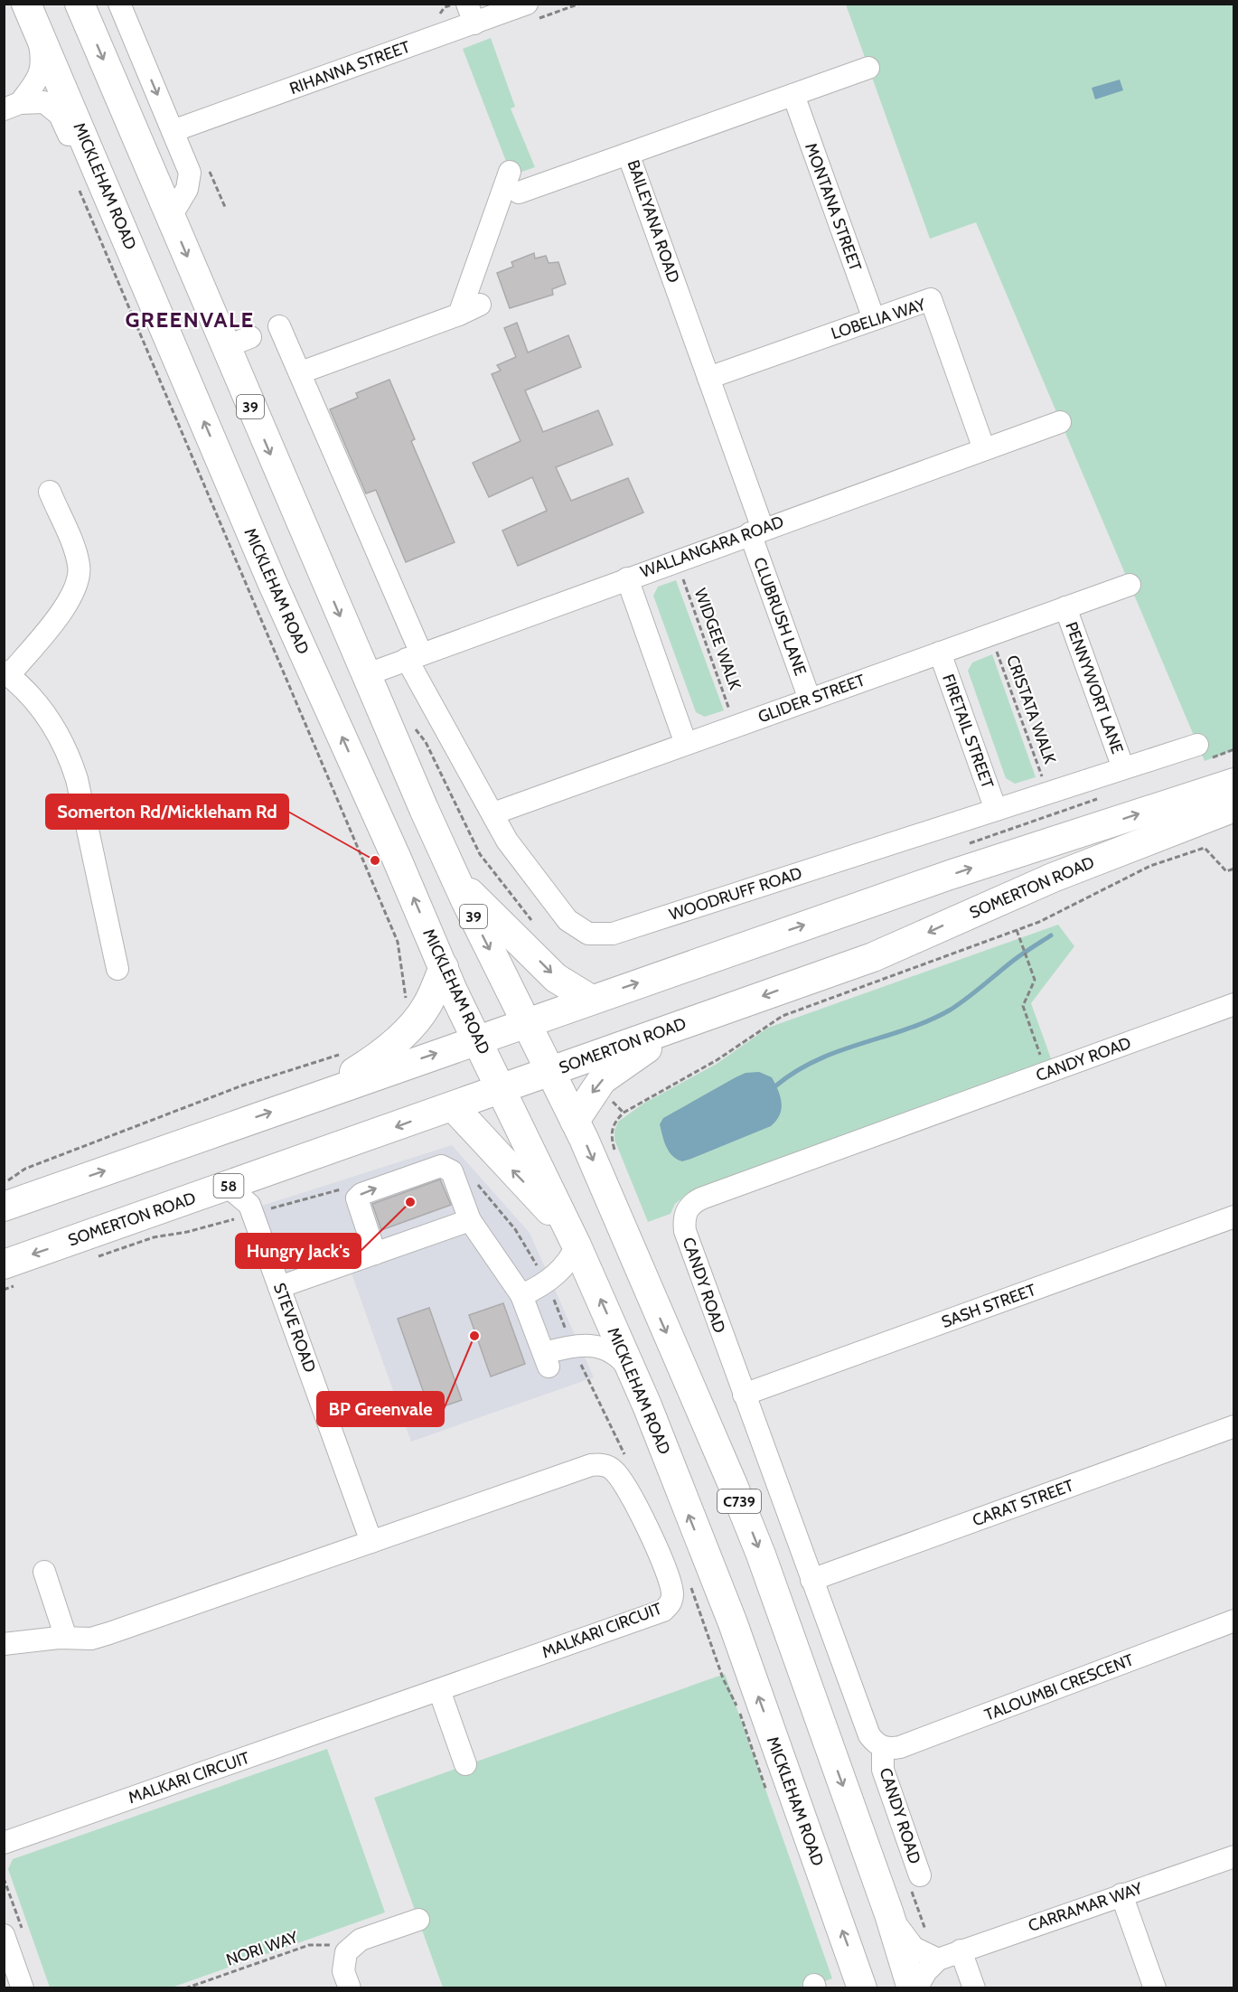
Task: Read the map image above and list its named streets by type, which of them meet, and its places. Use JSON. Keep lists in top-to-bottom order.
{
  "streets": {
    "main road": [
      "MICKLEHAM ROAD",
      "39",
      "SOMERTON ROAD",
      "58",
      "C739"
    ],
    "street": [
      "RIHANNA STREET",
      "MONTANA STREET",
      "BAILEYANA ROAD",
      "LOBELIA WAY",
      "WALLANGARA ROAD",
      "CLUBRUSH LANE",
      "PENNYWORT LANE",
      "GLIDER STREET",
      "FIRETAIL STREET",
      "WOODRUFF ROAD",
      "CANDY ROAD",
      "SASH STREET",
      "STEVE ROAD",
      "CARAT STREET",
      "MALKARI CIRCUIT",
      "TALOUMBI CRESCENT",
      "CARRAMAR WAY"
    ],
    "path": ["WIDGEE WALK", "CRISTATA WALK", "NORI WAY"]
  },
  "crossings": [
    ["MICKLEHAM ROAD", "SOMERTON ROAD"],
    ["MONTANA STREET", "BAILEYANA ROAD"],
    ["MONTANA STREET", "LOBELIA WAY"],
    ["BAILEYANA ROAD", "LOBELIA WAY"],
    ["BAILEYANA ROAD", "WALLANGARA ROAD"],
    ["BAILEYANA ROAD", "CLUBRUSH LANE"],
    ["LOBELIA WAY", "WALLANGARA ROAD"],
    ["39", "WALLANGARA ROAD"],
    ["39", "SOMERTON ROAD"],
    ["39", "C739"],
    ["WALLANGARA ROAD", "CLUBRUSH LANE"],
    ["WALLANGARA ROAD", "WIDGEE WALK"],
    ["WALLANGARA ROAD", "WOODRUFF ROAD"],
    ["CLUBRUSH LANE", "GLIDER STREET"],
    ["WIDGEE WALK", "GLIDER STREET"],
    ["PENNYWORT LANE", "GLIDER STREET"],
    ["PENNYWORT LANE", "WOODRUFF ROAD"],
    ["GLIDER STREET", "CRISTATA WALK"],
    ["GLIDER STREET", "FIRETAIL STREET"],
    ["GLIDER STREET", "WOODRUFF ROAD"],
    ["CRISTATA WALK", "WOODRUFF ROAD"],
    ["FIRETAIL STREET", "WOODRUFF ROAD"],
    ["SOMERTON ROAD", "C739"],
    ["CANDY ROAD", "SASH STREET"],
    ["CANDY ROAD", "CARAT STREET"],
    ["CANDY ROAD", "TALOUMBI CRESCENT"],
    ["STEVE ROAD", "MALKARI CIRCUIT"],
    ["C739", "CARRAMAR WAY"]
  ],
  "districts": ["GREENVALE"],
  "places": ["Somerton Rd/Mickleham Rd", "Hungry Jack's", "BP Greenvale"]
}
